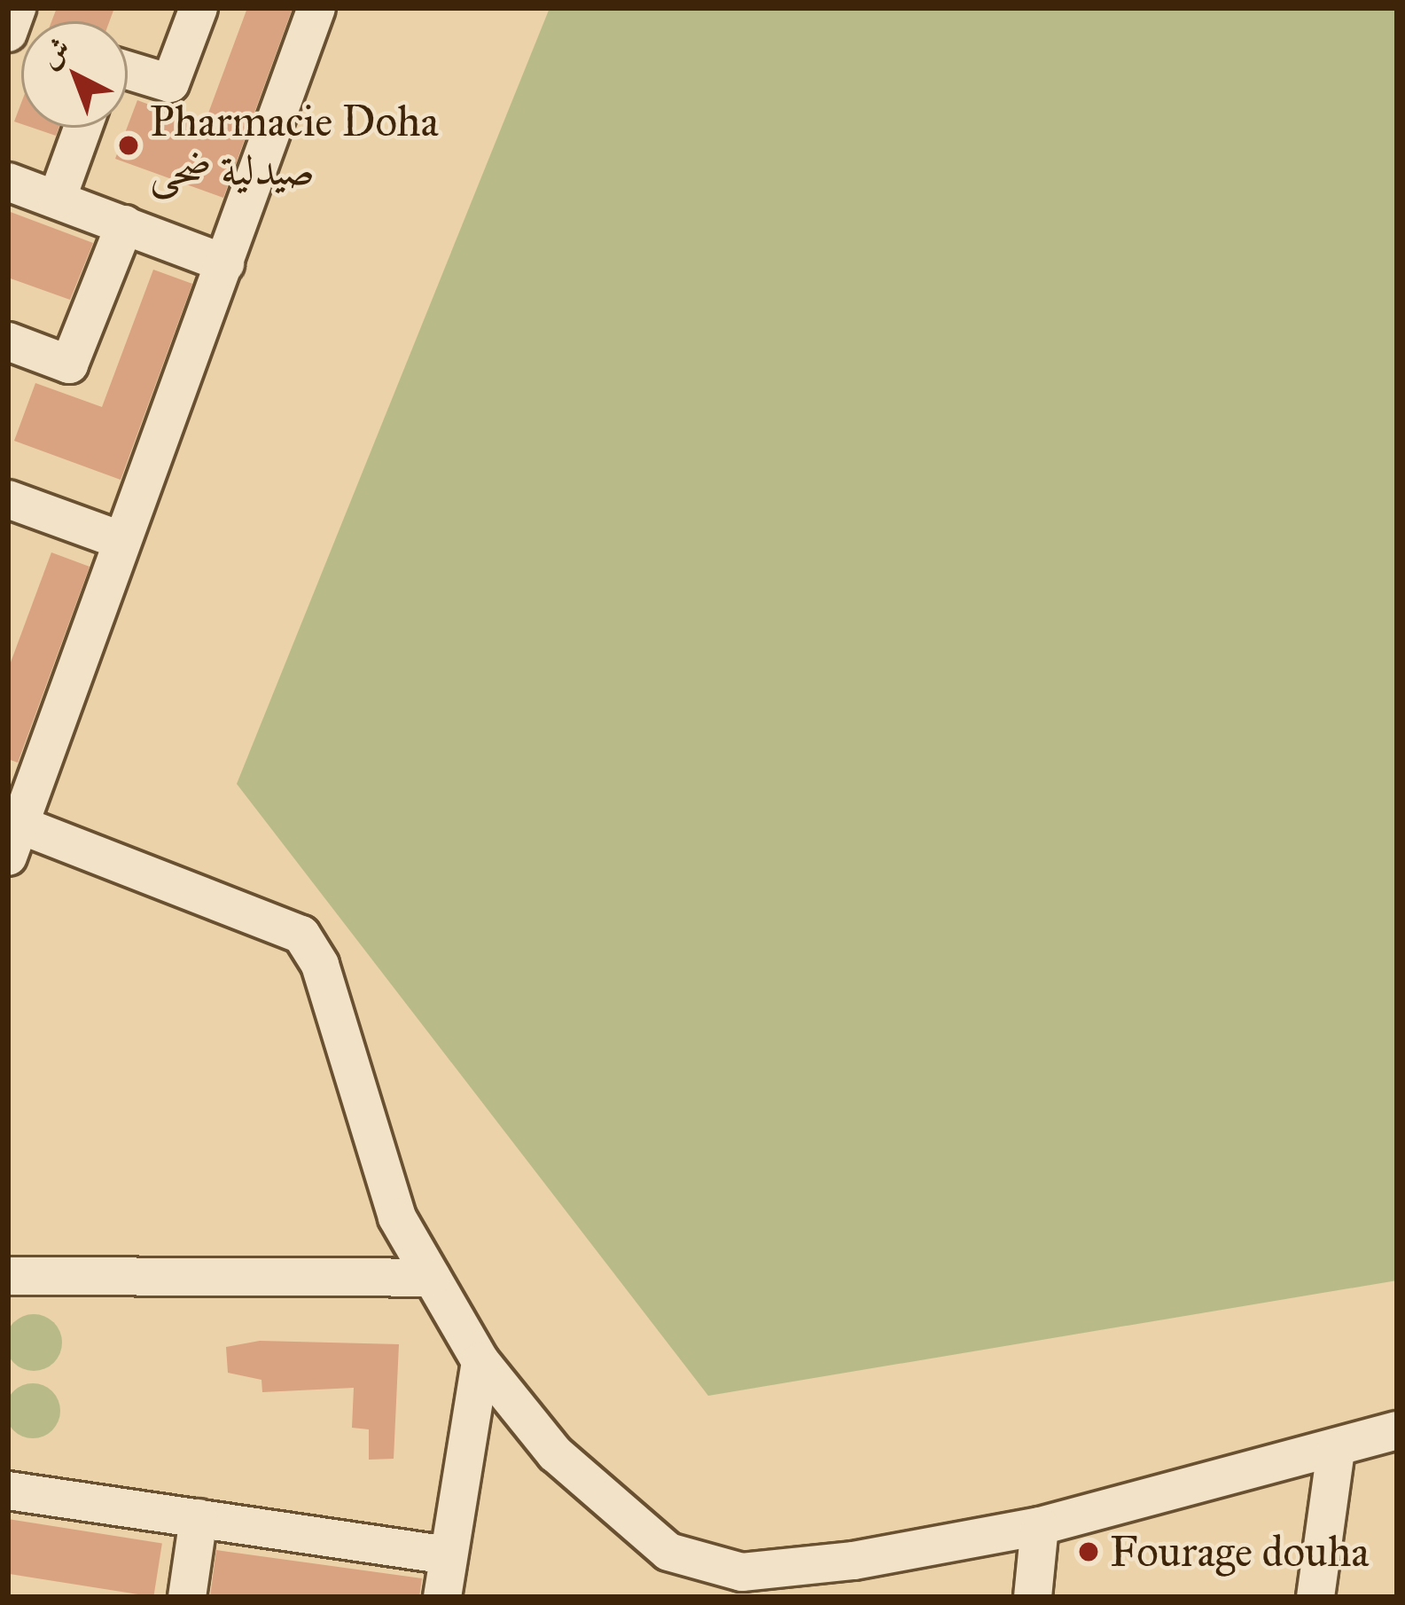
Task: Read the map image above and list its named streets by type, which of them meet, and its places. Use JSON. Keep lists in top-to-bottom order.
{
  "places": ["Pharmacie Doha صيدلية ضحى", "Fourage douha"],
  "north": "top left"
}
